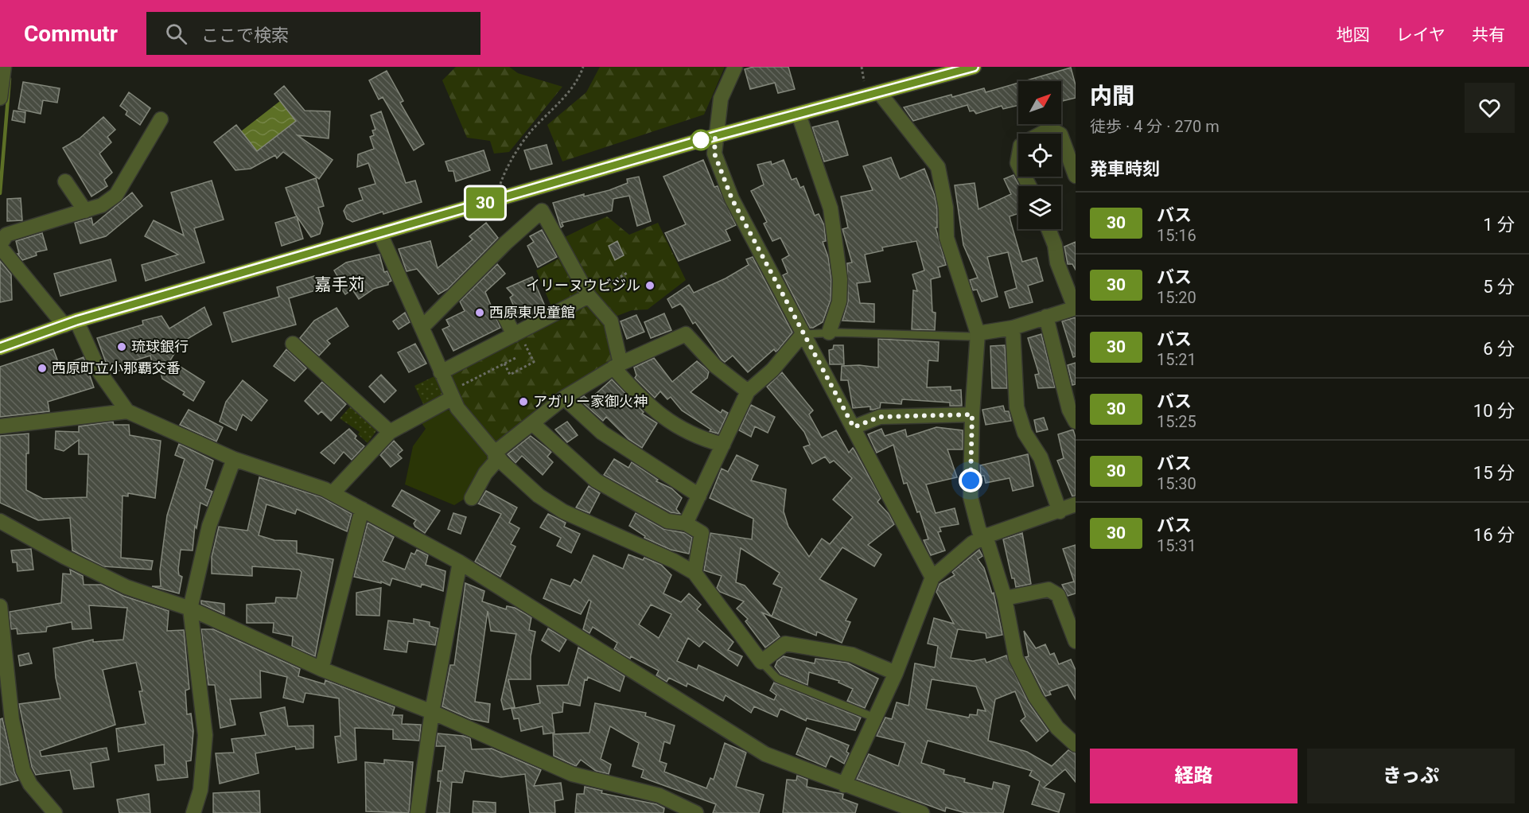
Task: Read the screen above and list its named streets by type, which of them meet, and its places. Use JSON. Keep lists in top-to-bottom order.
{
  "districts": ["嘉手苅"],
  "places": [
    "イリーヌウビジル",
    "西原東児童館",
    "琉球銀行",
    "西原町立小那覇交番",
    "アガリー家御火神"
  ],
  "lines": ["bus line 30"],
  "north": "top right",
  "page": {
    "header": "Commutr",
    "search": "ここで検索",
    "nav": ["地図", "レイヤ", "共有"],
    "on_map": "30",
    "heading": [
      ["内間", "徒歩 · 4 分 · 270 m"],
      "発車時刻"
    ],
    "list": [
      {
        "mark": "30",
        "name": "バス",
        "note": "15:16",
        "value": "1 分"
      },
      {
        "mark": "30",
        "name": "バス",
        "note": "15:20",
        "value": "5 分"
      },
      {
        "mark": "30",
        "name": "バス",
        "note": "15:21",
        "value": "6 分"
      },
      {
        "mark": "30",
        "name": "バス",
        "note": "15:25",
        "value": "10 分"
      },
      {
        "mark": "30",
        "name": "バス",
        "note": "15:30",
        "value": "15 分"
      },
      {
        "mark": "30",
        "name": "バス",
        "note": "15:31",
        "value": "16 分"
      }
    ],
    "buttons": ["経路", "きっぷ"]
  }
}
